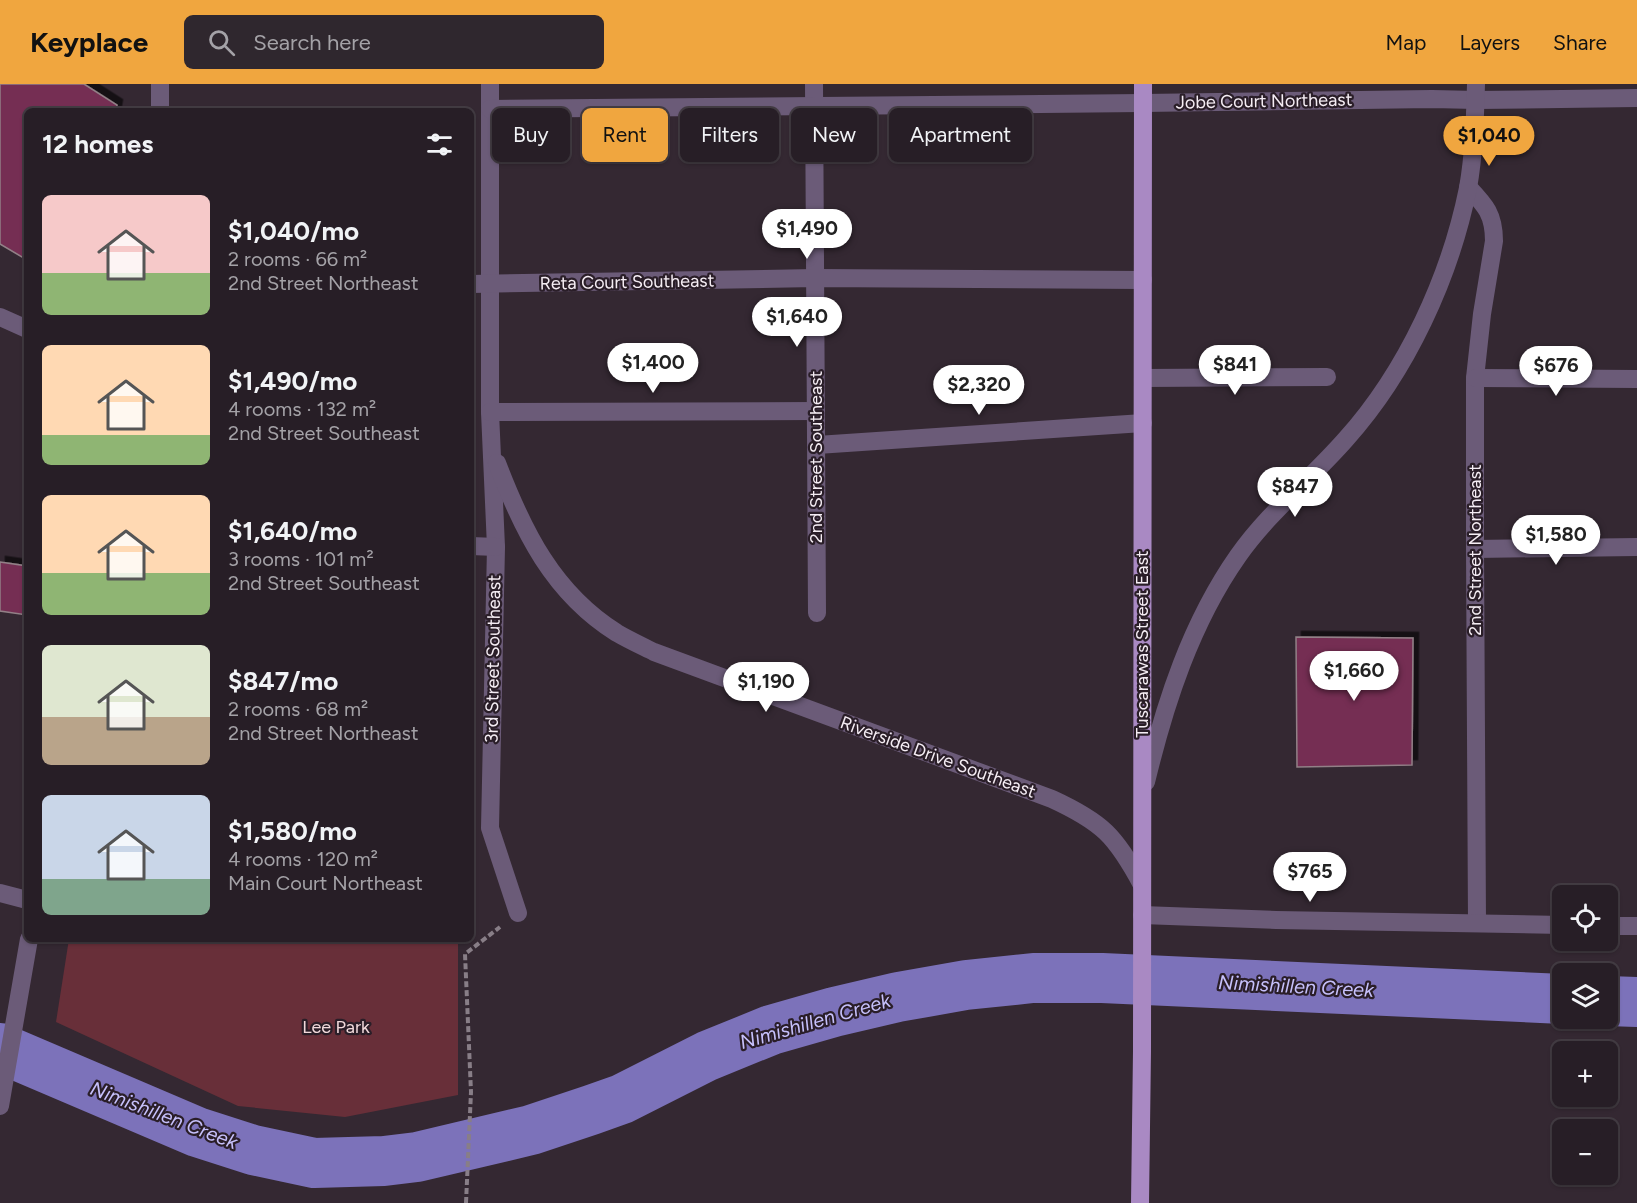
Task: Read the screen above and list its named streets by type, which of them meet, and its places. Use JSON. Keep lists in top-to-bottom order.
{
  "streets": {
    "main road": ["Tuscarawas Street East"],
    "street": [
      "Jobe Court Northeast",
      "Reta Court Southeast",
      "2nd Street Southeast",
      "2nd Street Northeast",
      "3rd Street Southeast",
      "Riverside Drive Southeast"
    ]
  },
  "crossings": [
    ["Jobe Court Northeast", "2nd Street Southeast"],
    ["Jobe Court Northeast", "Tuscarawas Street East"],
    ["Jobe Court Northeast", "3rd Street Southeast"],
    ["Reta Court Southeast", "2nd Street Southeast"],
    ["Reta Court Southeast", "Tuscarawas Street East"],
    ["Reta Court Southeast", "3rd Street Southeast"],
    ["Tuscarawas Street East", "Riverside Drive Southeast"],
    ["3rd Street Southeast", "Riverside Drive Southeast"]
  ],
  "water": ["Nimishillen Creek"],
  "parks": ["Lee Park"],
  "page": {
    "header": "Keyplace",
    "search": "Search here",
    "nav": ["Map", "Layers", "Share"],
    "chip": [
      "Buy",
      "Rent",
      "Filters",
      "New",
      "Apartment"
    ],
    "heading": "12 homes",
    "price": [
      "$1,040",
      "$1,490",
      "$1,640",
      "$1,400",
      "$841",
      "$676",
      "$2,320",
      "$847",
      "$1,580",
      "$1,660",
      "$1,190",
      "$765"
    ],
    "list": [
      {
        "name": "$1,040/mo",
        "note": "2 rooms · 66 m² · 2nd Street Northeast"
      },
      {
        "name": "$1,490/mo",
        "note": "4 rooms · 132 m² · 2nd Street Southeast"
      },
      {
        "name": "$1,640/mo",
        "note": "3 rooms · 101 m² · 2nd Street Southeast"
      },
      {
        "name": "$847/mo",
        "note": "2 rooms · 68 m² · 2nd Street Northeast"
      },
      {
        "name": "$1,580/mo",
        "note": "4 rooms · 120 m² · Main Court Northeast"
      }
    ],
    "map_buttons": ["+", "−"]
  }
}
